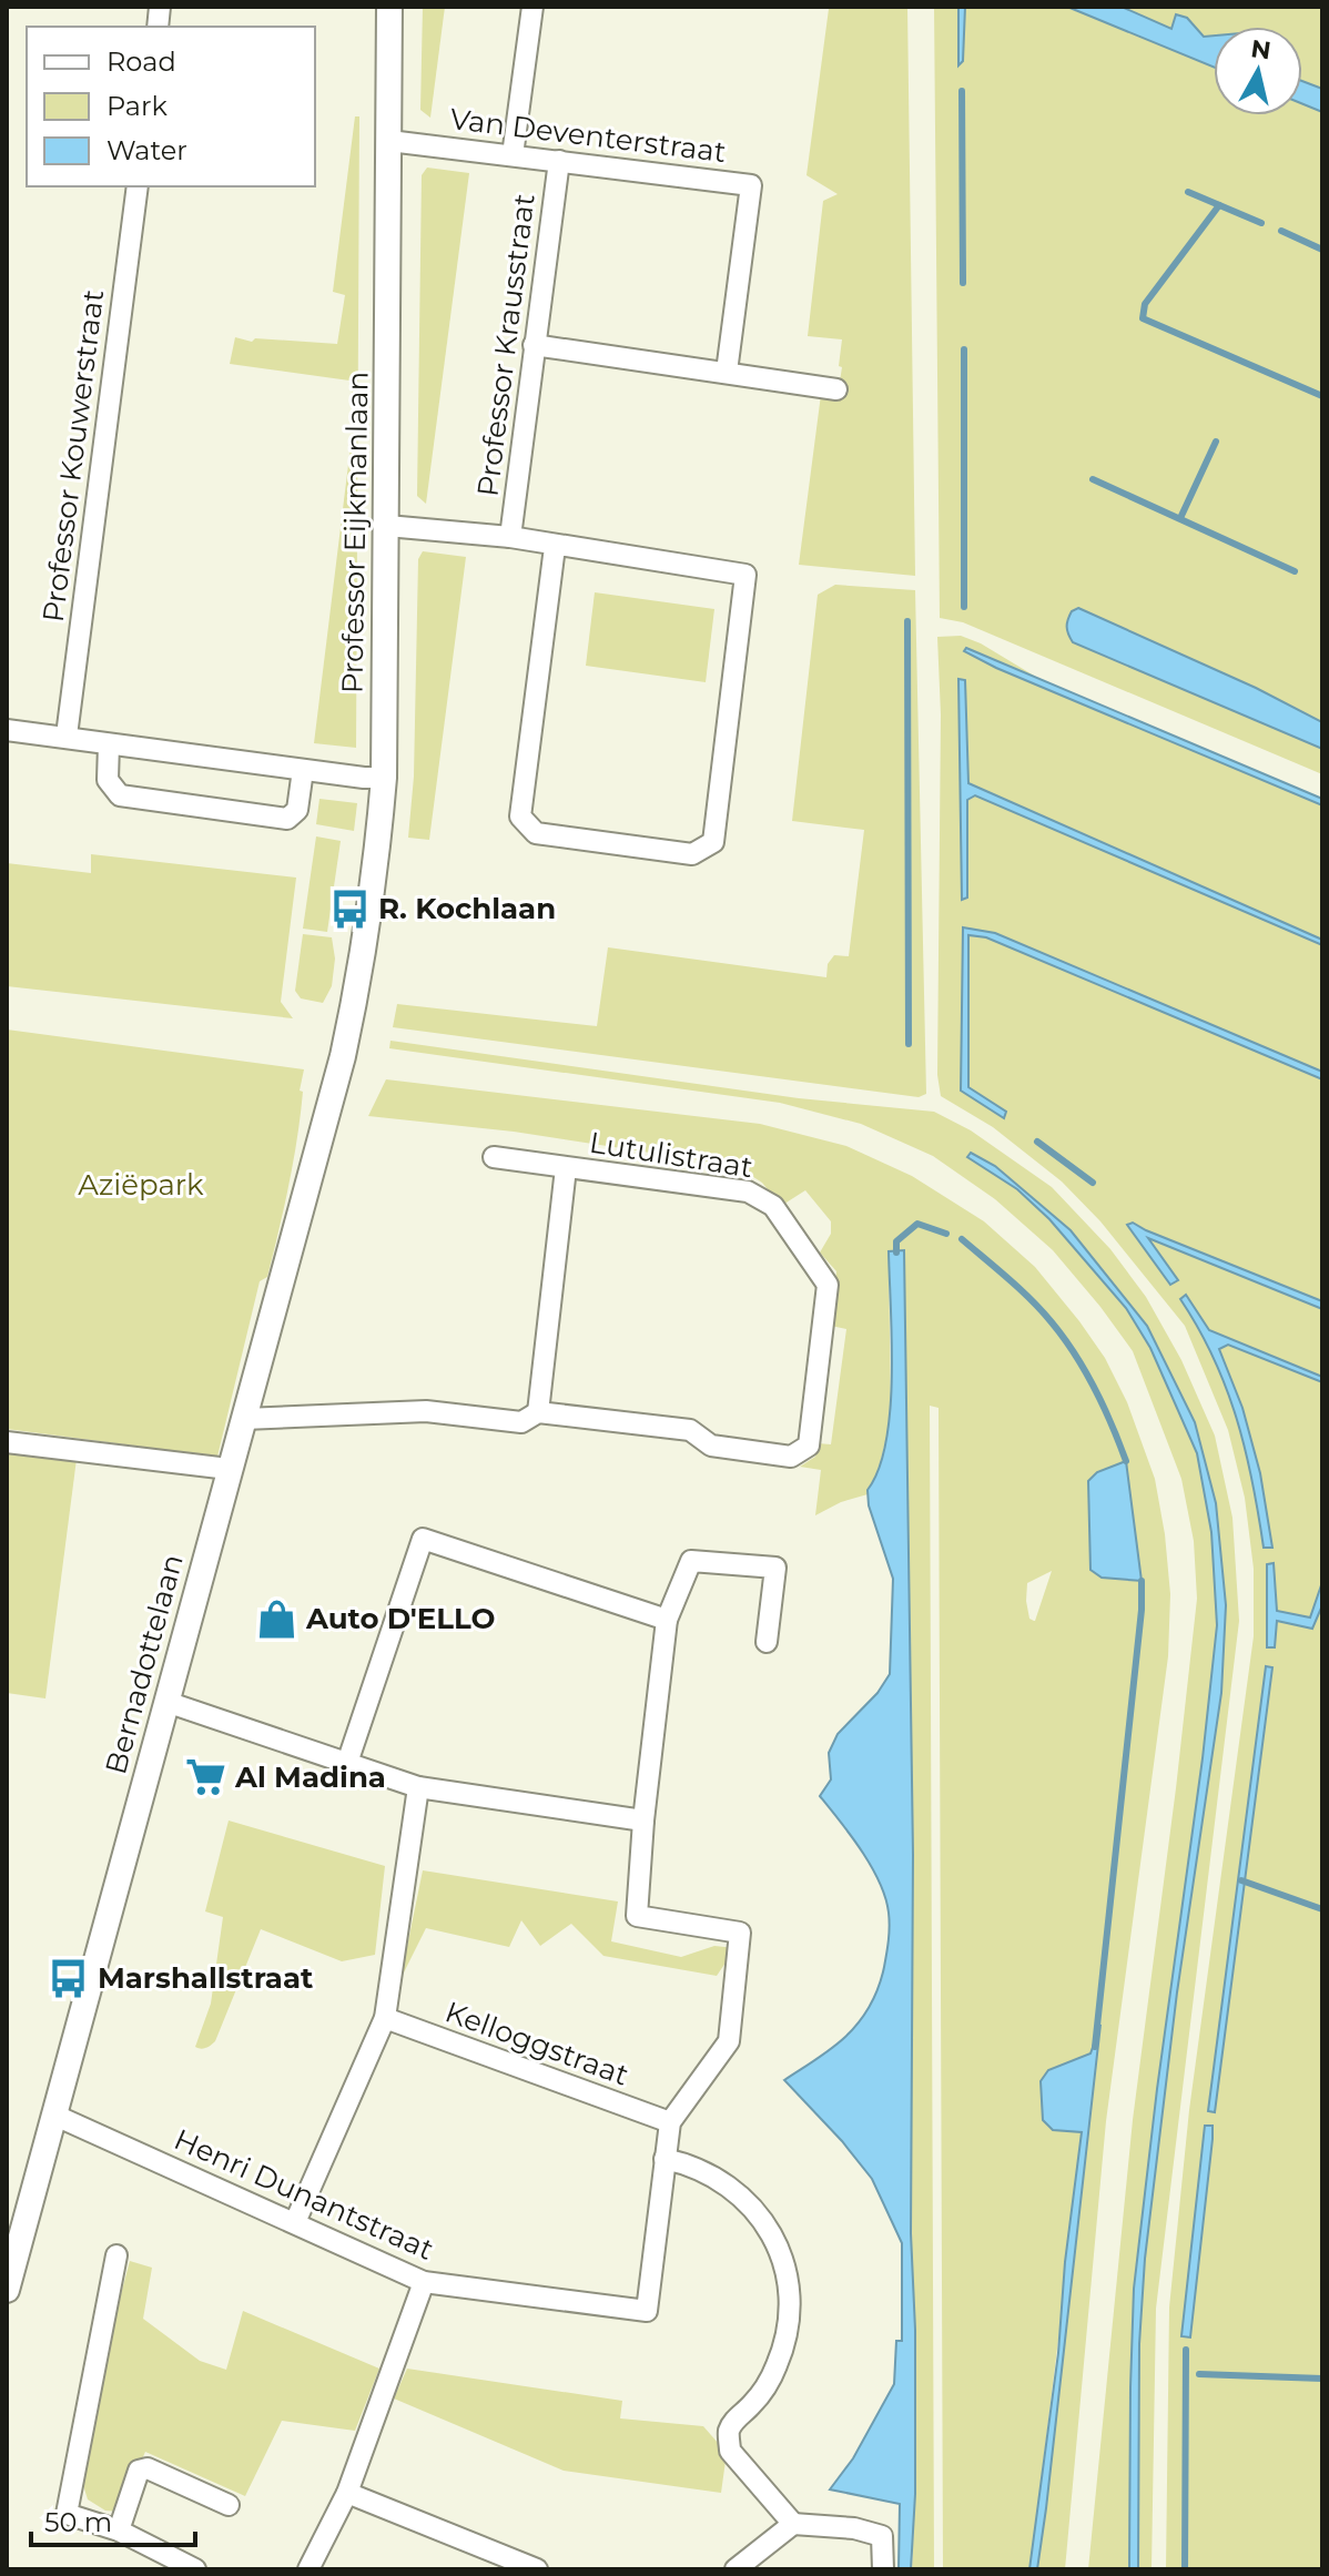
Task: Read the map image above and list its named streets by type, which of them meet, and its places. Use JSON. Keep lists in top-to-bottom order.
{
  "streets": {
    "street": [
      "Van Deventerstraat",
      "Professor Krausstraat",
      "Professor Kouwerstraat",
      "Professor Eijkmanlaan",
      "Lutulistraat",
      "Bernadottelaan",
      "Kelloggstraat",
      "Henri Dunantstraat"
    ]
  },
  "crossings": [
    ["Van Deventerstraat", "Professor Krausstraat"],
    ["Van Deventerstraat", "Professor Eijkmanlaan"],
    ["Professor Eijkmanlaan", "Bernadottelaan"],
    ["Bernadottelaan", "Henri Dunantstraat"]
  ],
  "parks": ["Aziëpark"],
  "places": {
    "bus stop": ["R. Kochlaan", "Marshallstraat"],
    "shop": ["Auto D'ELLO"],
    "supermarket": ["Al Madina"]
  },
  "legend": ["Road", "Park", "Water"],
  "scale_bar": "50 m",
  "north": "top"
}
